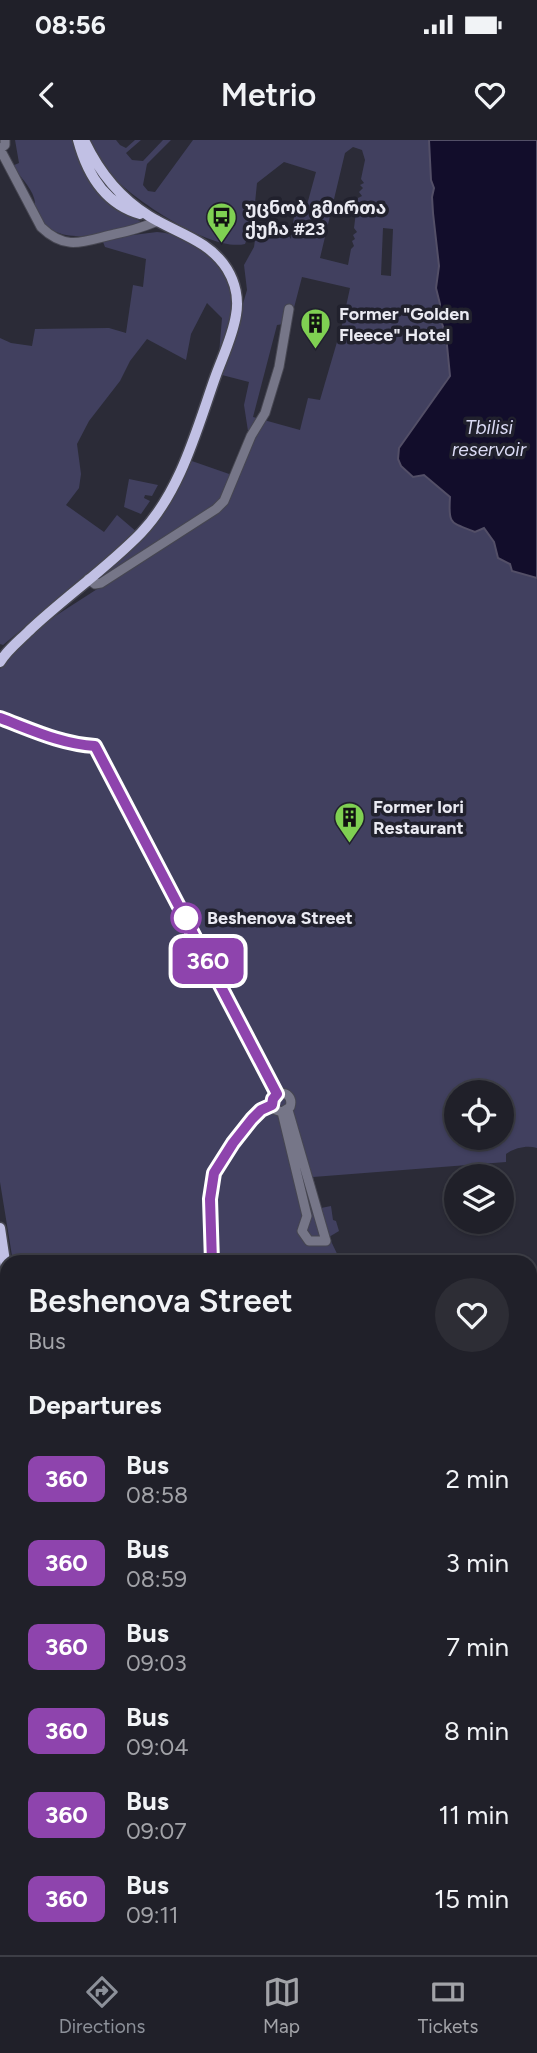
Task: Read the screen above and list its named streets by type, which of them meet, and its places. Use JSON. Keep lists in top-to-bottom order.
{
  "water": ["Tbilisi reservoir"],
  "places": {
    "bus stop": ["უცნობ გმირთა ქუჩა #23"],
    "building": ["Former \"Golden Fleece\" Hotel", "Former Iori Restaurant"],
    "other": ["Beshenova Street"]
  },
  "lines": ["bus line 360"],
  "page": {
    "status": "08:56",
    "header": "Metrio",
    "on_map": "360",
    "heading": [
      ["Beshenova Street", "Bus"],
      "Departures"
    ],
    "list": [
      {
        "mark": "360",
        "name": "Bus",
        "note": "08:58",
        "value": "2 min"
      },
      {
        "mark": "360",
        "name": "Bus",
        "note": "08:59",
        "value": "3 min"
      },
      {
        "mark": "360",
        "name": "Bus",
        "note": "09:03",
        "value": "7 min"
      },
      {
        "mark": "360",
        "name": "Bus",
        "note": "09:04",
        "value": "8 min"
      },
      {
        "mark": "360",
        "name": "Bus",
        "note": "09:07",
        "value": "11 min"
      },
      {
        "mark": "360",
        "name": "Bus",
        "note": "09:11",
        "value": "15 min"
      }
    ],
    "tabs": ["Directions", "Map", "Tickets"]
  }
}
